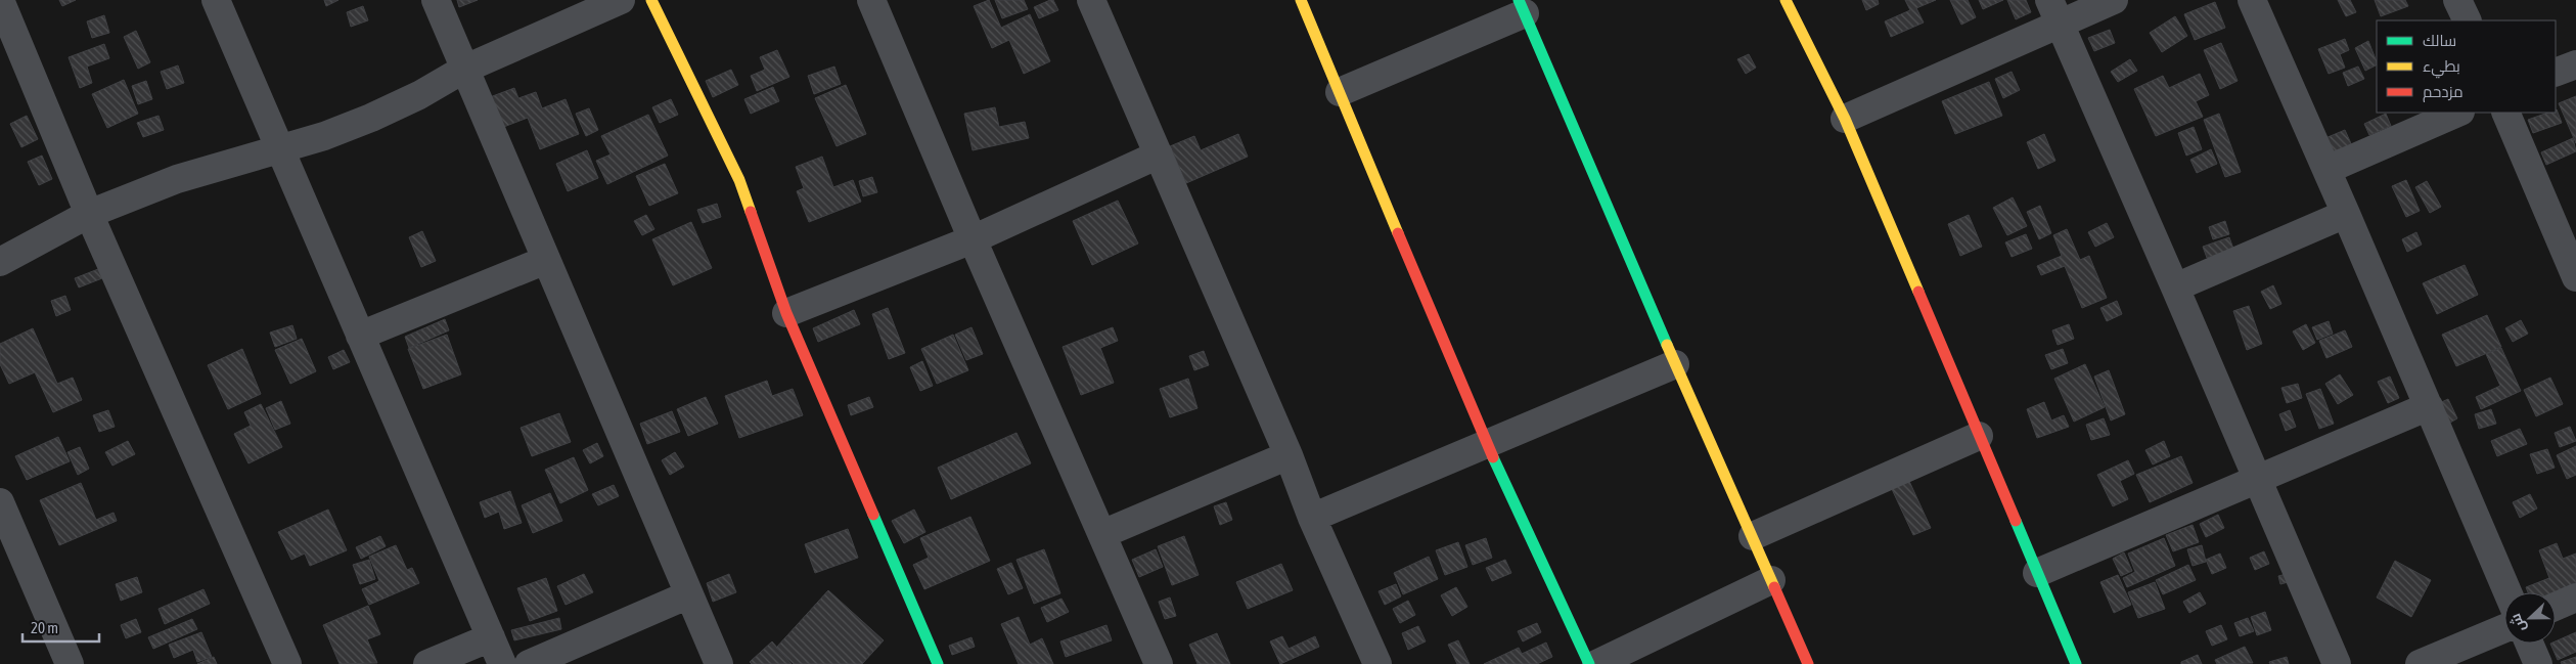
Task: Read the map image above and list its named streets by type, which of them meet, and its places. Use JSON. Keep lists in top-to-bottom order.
{
  "legend": ["سالك", "بطيء", "مزدحم"],
  "scale_bar": "20 m",
  "north": "left"
}
